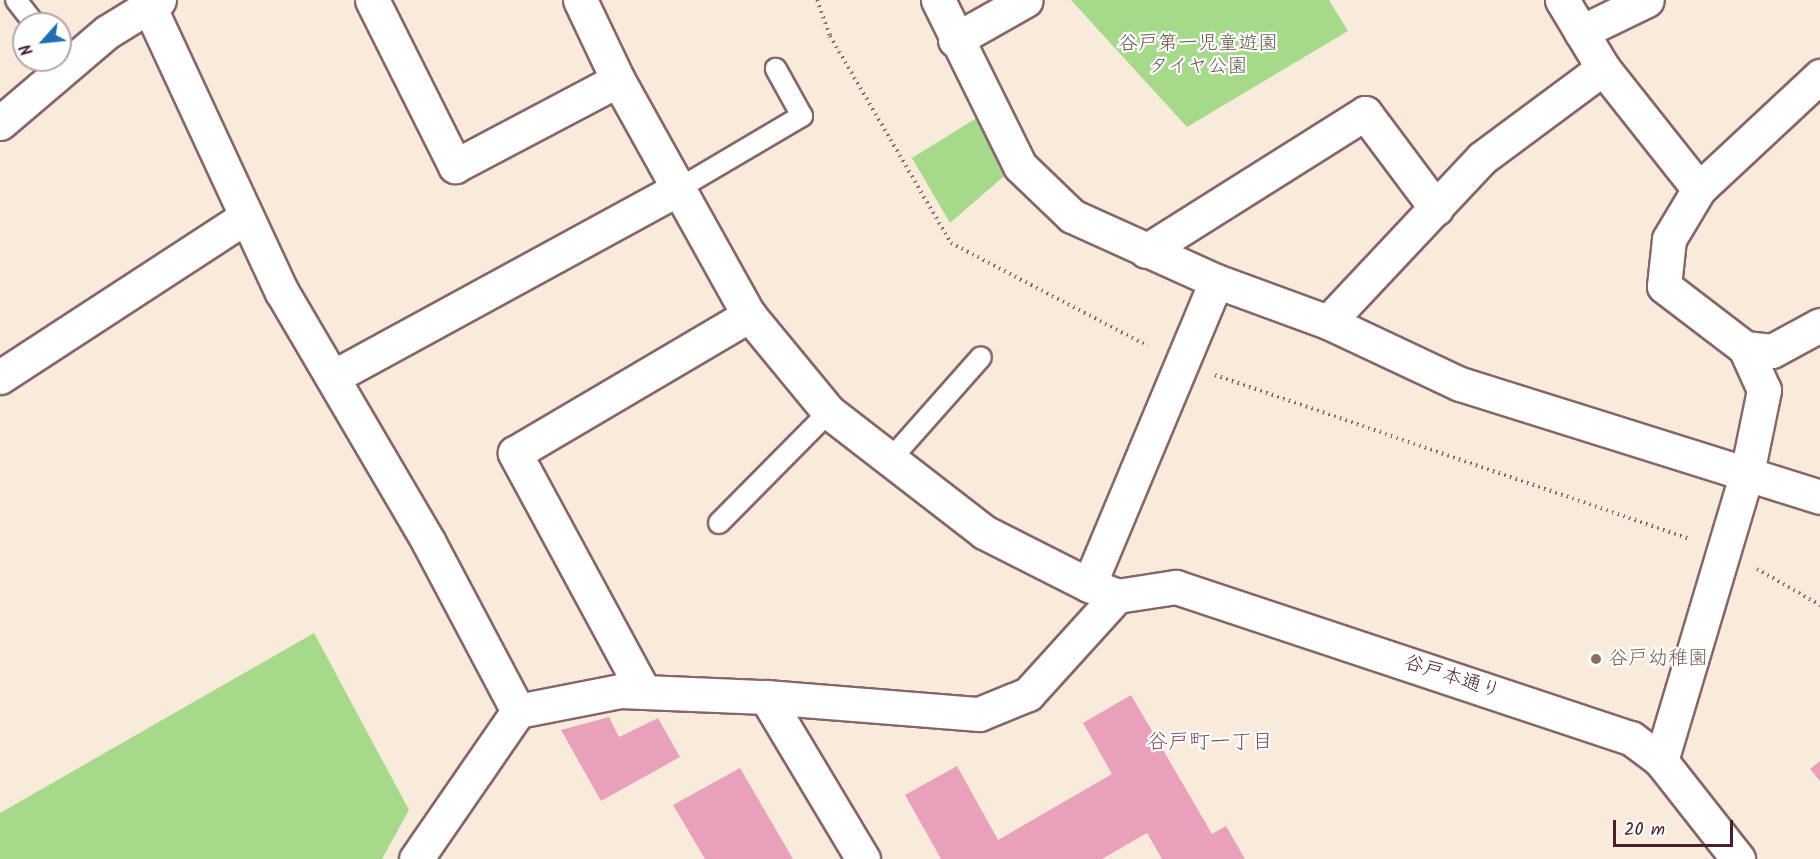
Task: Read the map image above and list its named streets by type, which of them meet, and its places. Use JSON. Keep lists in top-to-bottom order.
{
  "streets": {
    "street": ["谷戸本通り"]
  },
  "districts": ["谷戸町一丁目"],
  "parks": ["谷戸第一児童遊園 タイヤ公園"],
  "places": ["谷戸幼稚園"],
  "scale_bar": "20 m",
  "north": "bottom left"
}
